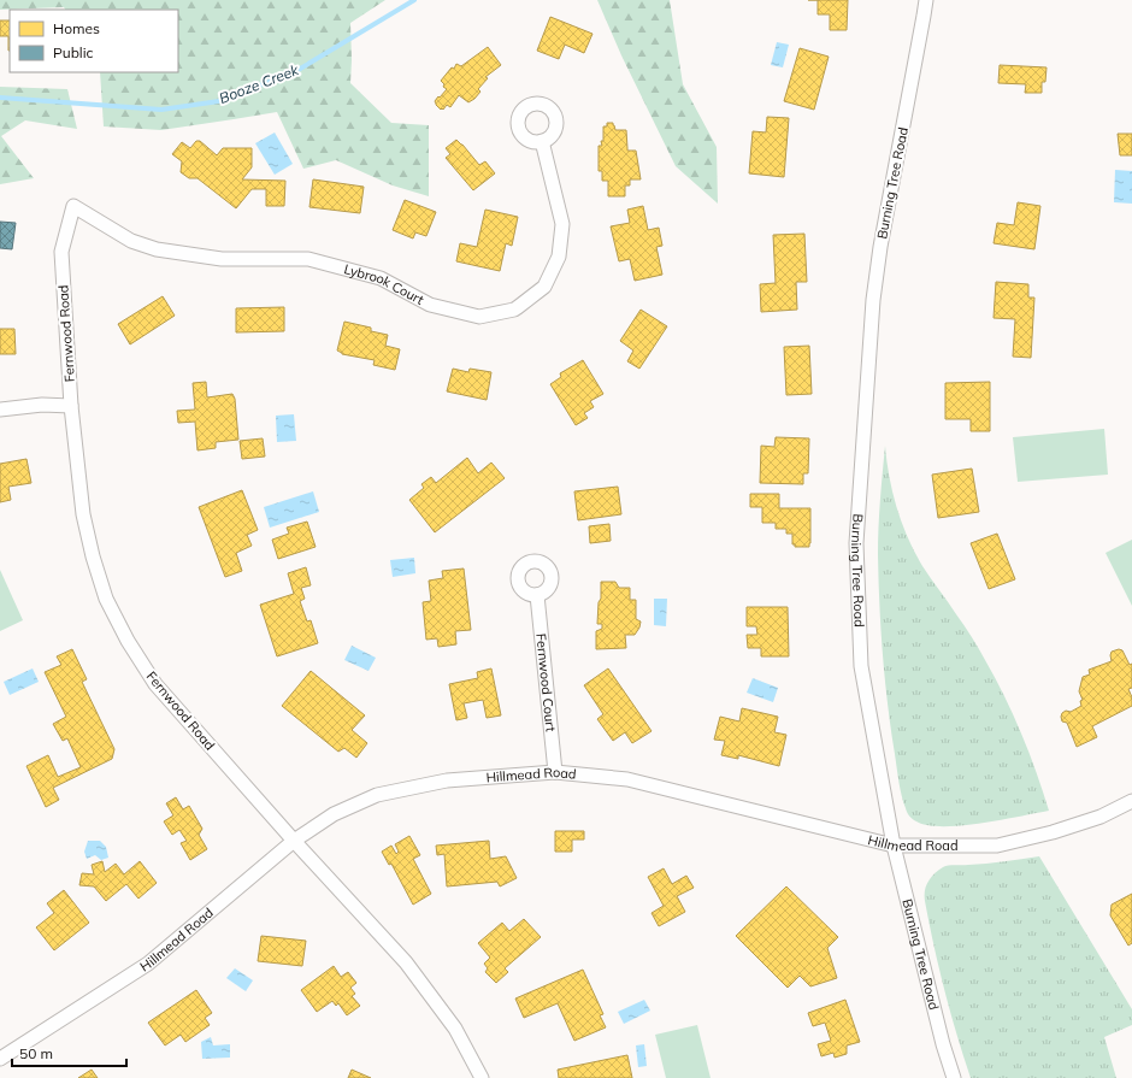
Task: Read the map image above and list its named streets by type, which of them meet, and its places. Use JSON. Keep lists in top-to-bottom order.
{
  "streets": {
    "street": [
      "Burning Tree Road",
      "Lybrook Court",
      "Fernwood Road",
      "Fernwood Court",
      "Hillmead Road"
    ]
  },
  "crossings": [
    ["Burning Tree Road", "Hillmead Road"],
    ["Lybrook Court", "Fernwood Road"],
    ["Fernwood Road", "Hillmead Road"],
    ["Fernwood Court", "Hillmead Road"]
  ],
  "water": ["Booze Creek"],
  "legend": ["Homes", "Public"],
  "scale_bar": "50 m"
}
